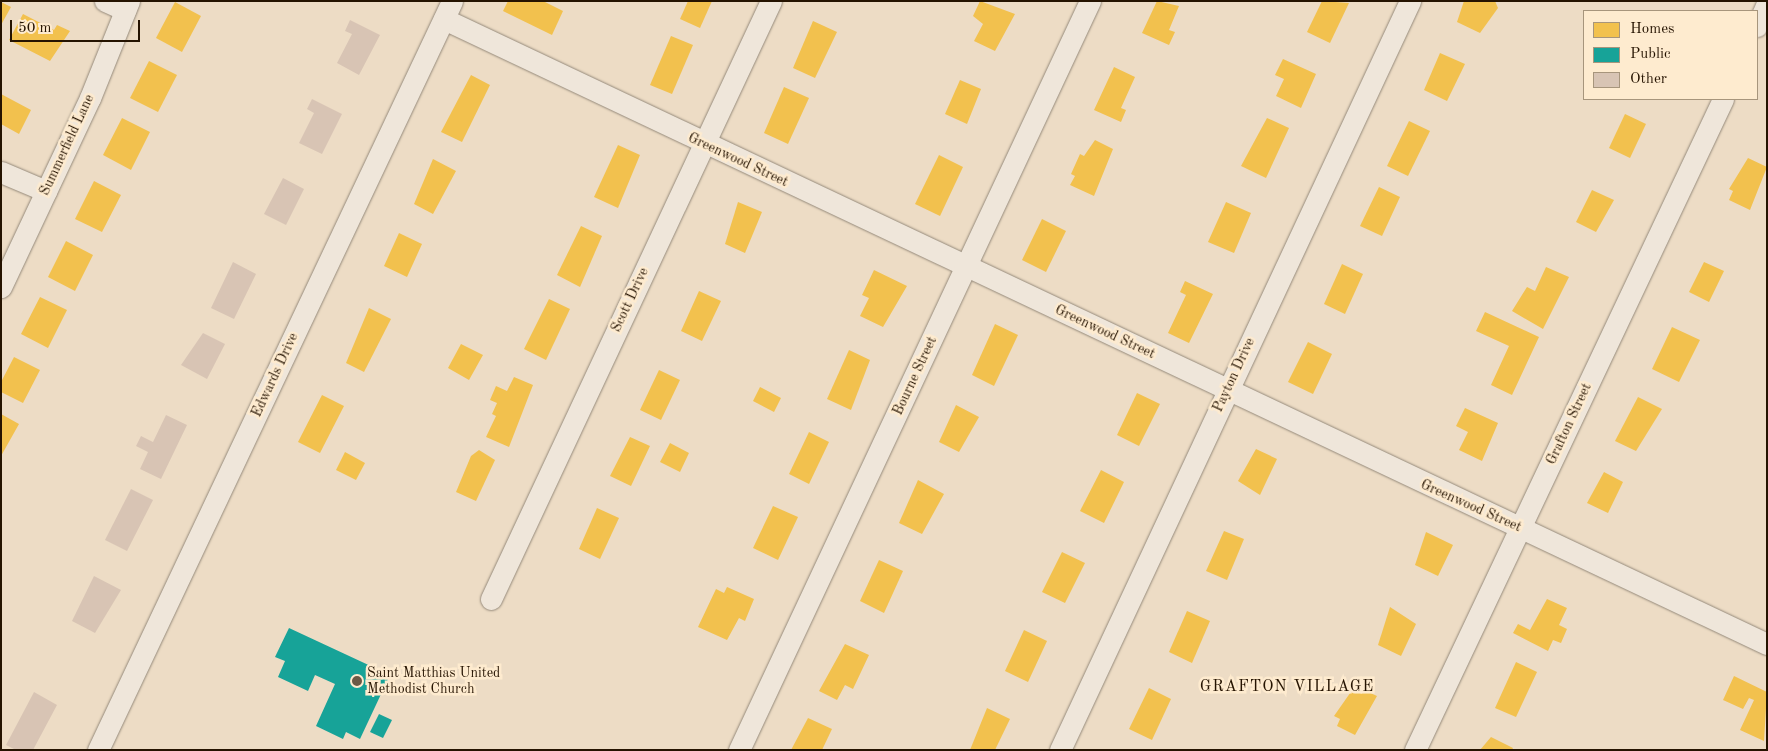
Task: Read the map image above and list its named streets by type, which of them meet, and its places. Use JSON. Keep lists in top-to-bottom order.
{
  "streets": {
    "street": [
      "Summerfield Lane",
      "Greenwood Street",
      "Scott Drive",
      "Edwards Drive",
      "Payton Drive",
      "Bourne Street",
      "Grafton Street"
    ]
  },
  "crossings": [
    ["Greenwood Street", "Scott Drive"],
    ["Greenwood Street", "Edwards Drive"],
    ["Greenwood Street", "Payton Drive"],
    ["Greenwood Street", "Bourne Street"],
    ["Greenwood Street", "Grafton Street"]
  ],
  "districts": ["GRAFTON VILLAGE"],
  "places": ["Saint Matthias United Methodist Church"],
  "legend": ["Homes", "Public", "Other"],
  "scale_bar": "50 m"
}
